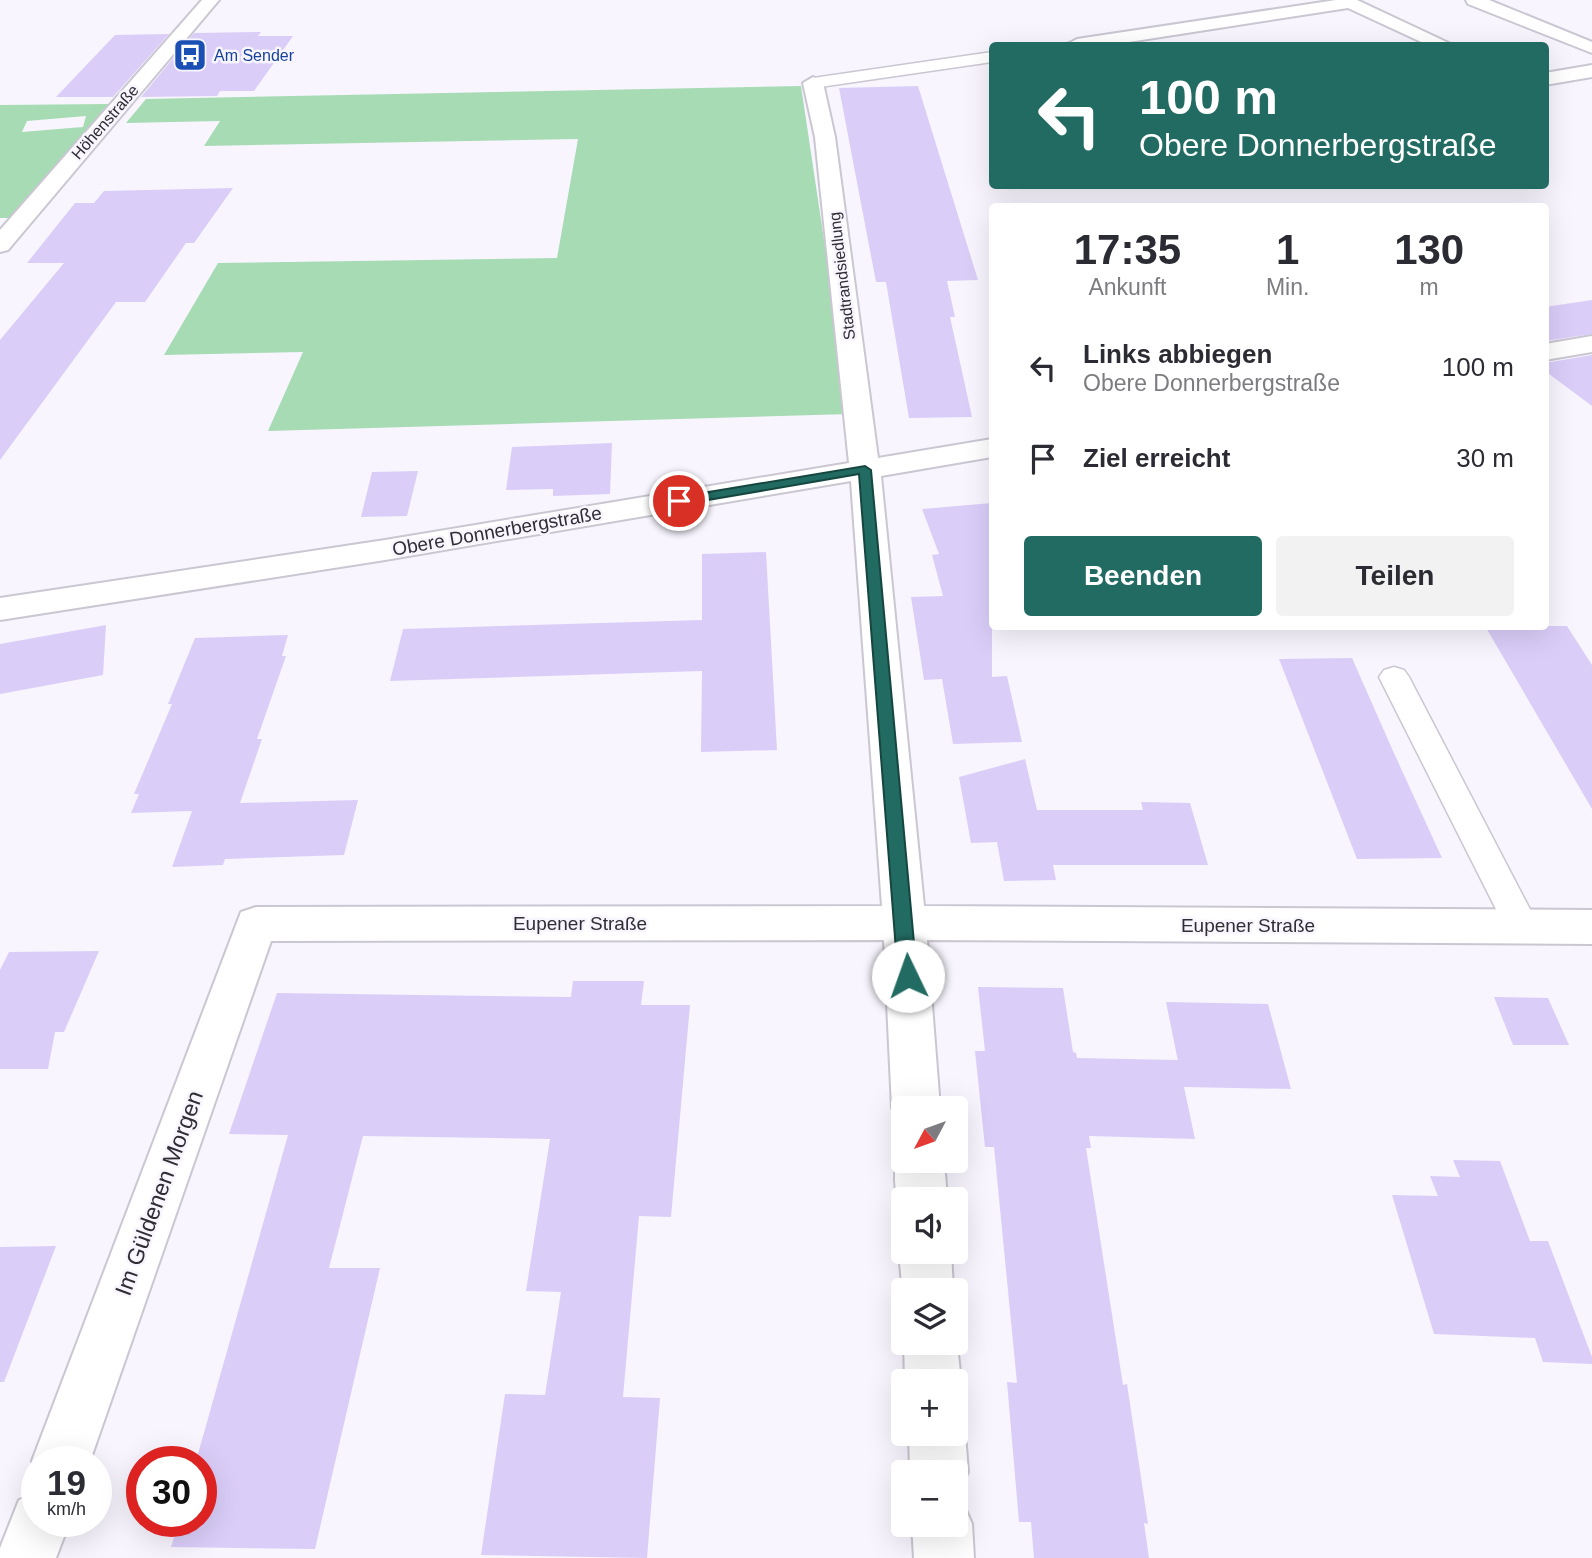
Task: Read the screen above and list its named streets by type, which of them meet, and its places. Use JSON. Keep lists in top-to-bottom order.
{
  "streets": {
    "street": [
      "Höhenstraße",
      "Stadtrandsiedlung",
      "Obere Donnerbergstraße",
      "Eupener Straße",
      "Im Güldenen Morgen"
    ]
  },
  "crossings": [
    ["Stadtrandsiedlung", "Obere Donnerbergstraße"],
    ["Eupener Straße", "Im Güldenen Morgen"]
  ],
  "places": {
    "bus stop": ["Am Sender"]
  },
  "north": "bottom left",
  "page": {
    "turn": ["100 m", "Obere Donnerbergstraße"],
    "eta": [
      "17:35",
      "Ankunft",
      "1",
      "Min.",
      "130",
      "m"
    ],
    "list": [
      {
        "name": "Links abbiegen",
        "note": "Obere Donnerbergstraße",
        "value": "100 m"
      },
      {
        "name": "Ziel erreicht",
        "value": "30 m"
      }
    ],
    "buttons": ["Beenden", "Teilen"],
    "map_buttons": ["+", "−"],
    "speed": "19 km/h",
    "limit": "30"
  }
}
